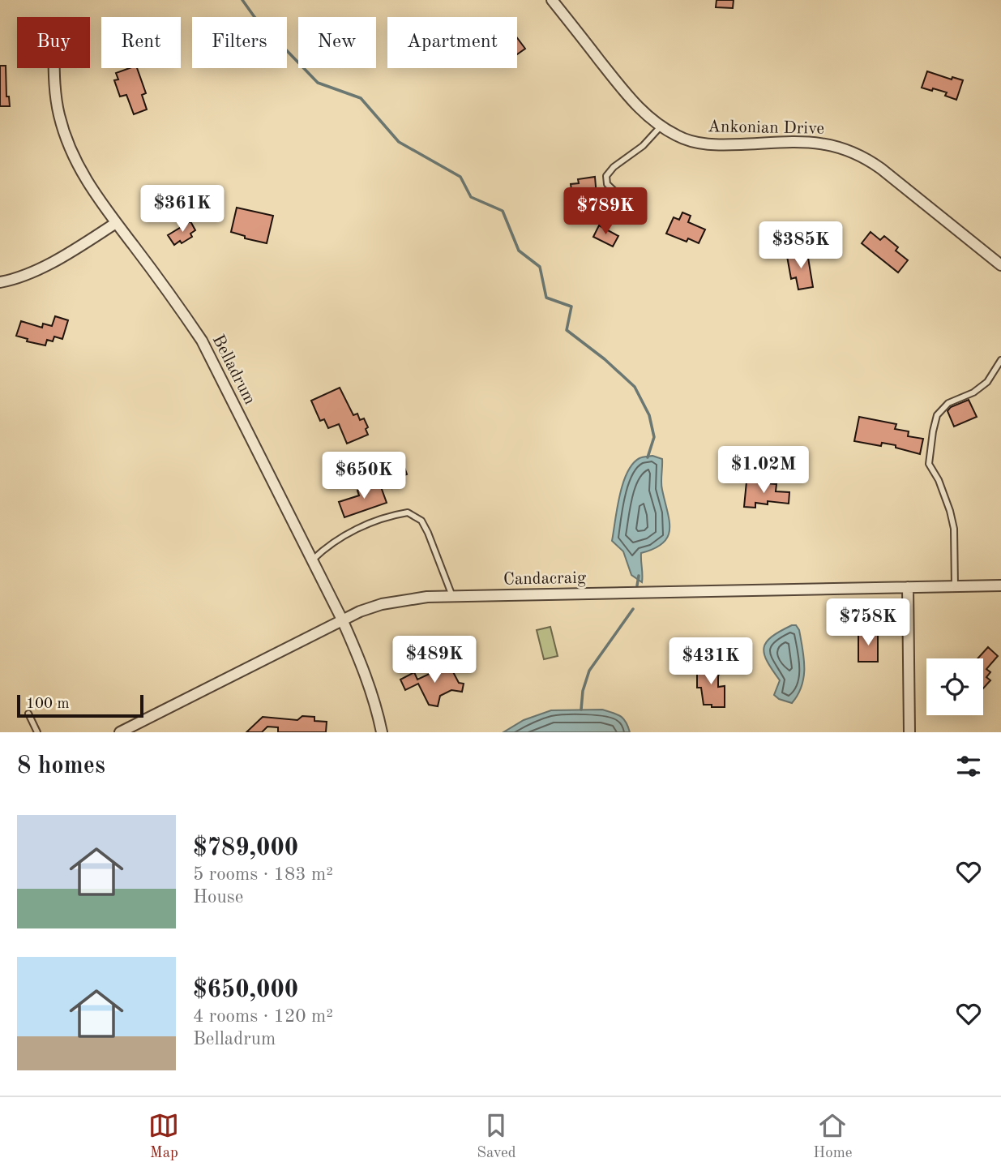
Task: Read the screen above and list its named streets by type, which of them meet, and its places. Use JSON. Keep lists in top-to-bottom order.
{
  "streets": {
    "street": ["Ankonian Drive", "Belladrum", "Candacraig"]
  },
  "crossings": [
    ["Belladrum", "Candacraig"]
  ],
  "scale_bar": "100 m",
  "page": {
    "chip": [
      "Buy",
      "Rent",
      "Filters",
      "New",
      "Apartment"
    ],
    "price": [
      "$361K",
      "$789K",
      "$385K",
      "$1.02M",
      "$650K",
      "$758K",
      "$489K",
      "$431K"
    ],
    "scale": "100 m",
    "heading": "8 homes",
    "list": [
      {
        "name": "$789,000",
        "note": "5 rooms · 183 m² · House"
      },
      {
        "name": "$650,000",
        "note": "4 rooms · 120 m² · Belladrum"
      }
    ],
    "tabs": ["Map", "Saved", "Home"]
  }
}
